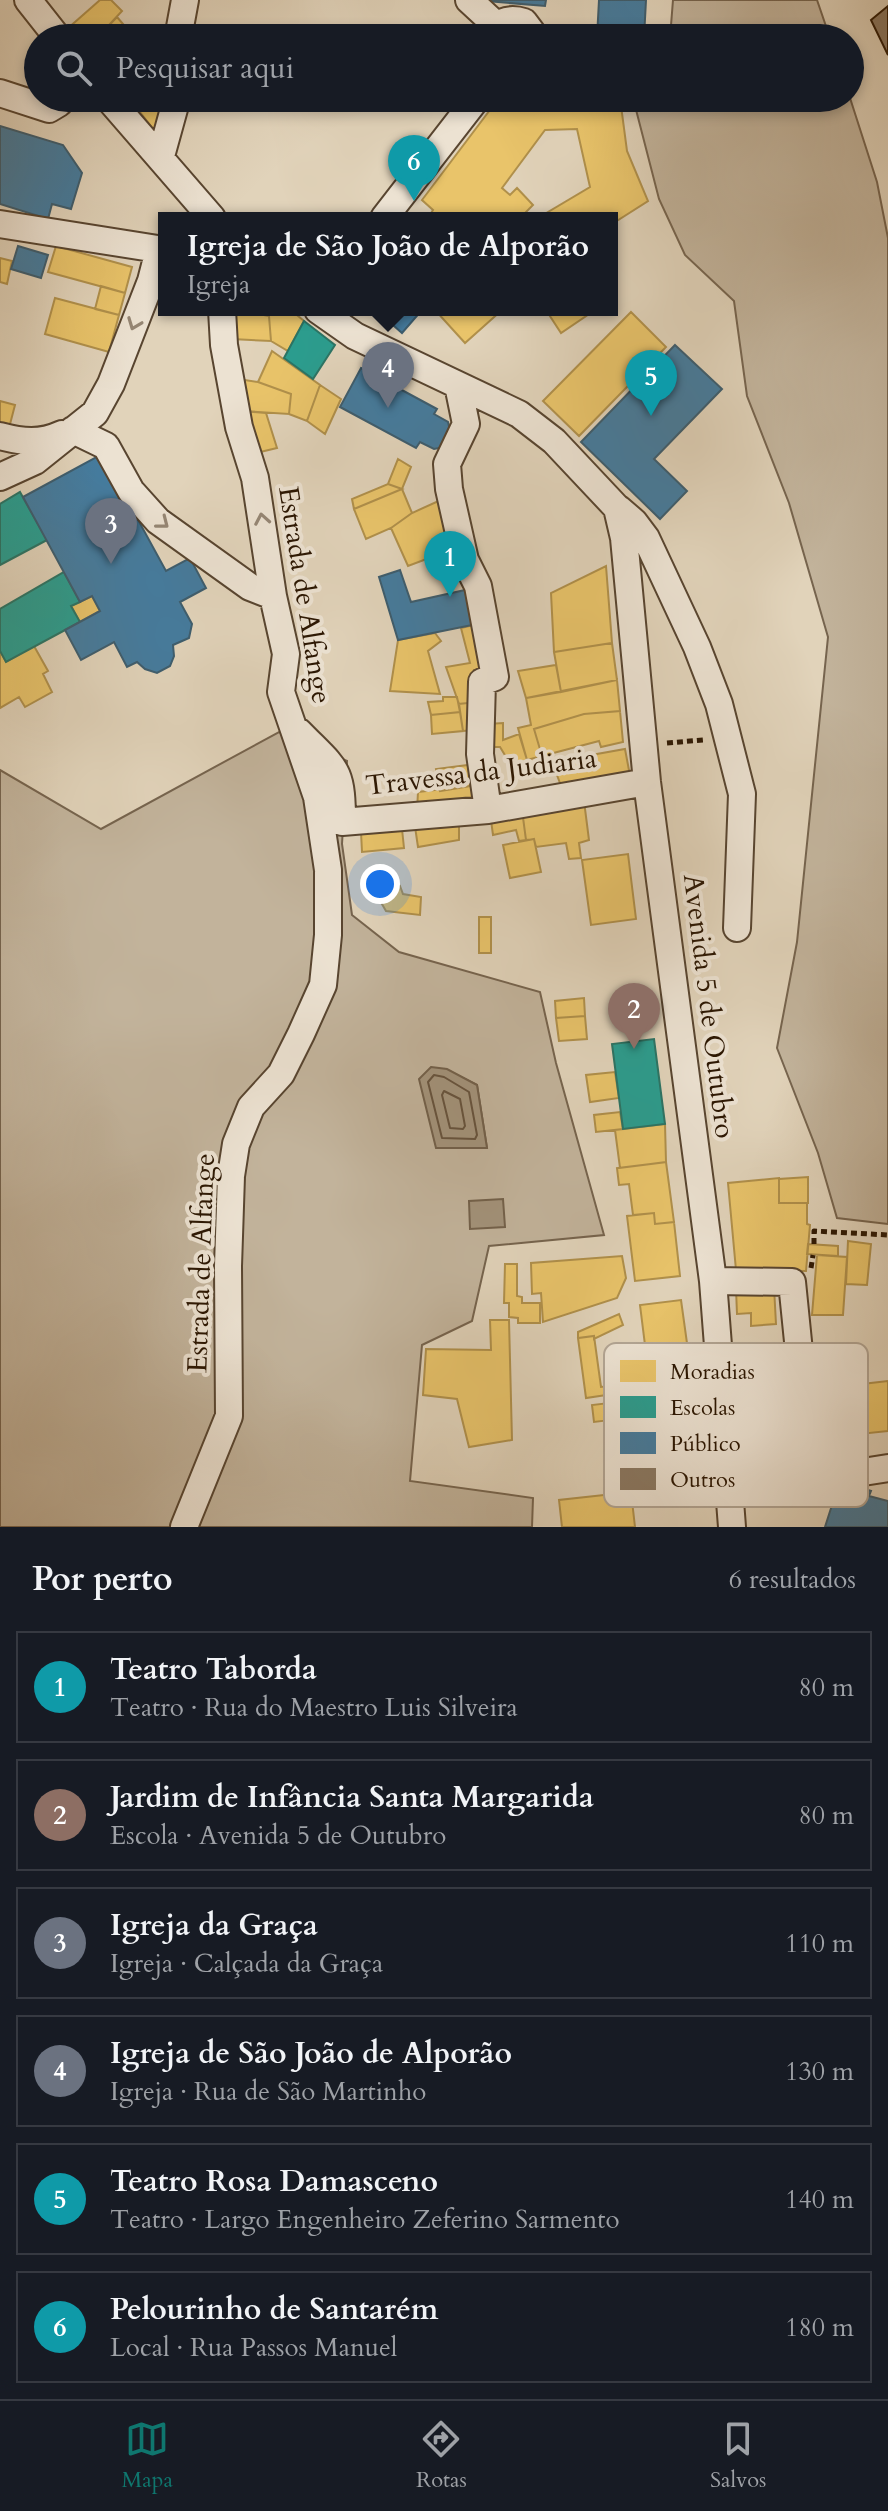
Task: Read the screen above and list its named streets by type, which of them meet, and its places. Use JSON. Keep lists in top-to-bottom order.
{
  "streets": {
    "street": ["Estrada de Alfange", "Travessa da Judiaria", "Avenida 5 de Outubro"]
  },
  "crossings": [
    ["Estrada de Alfange", "Travessa da Judiaria"],
    ["Travessa da Judiaria", "Avenida 5 de Outubro"]
  ],
  "legend": [
    "Moradias",
    "Escolas",
    "Público",
    "Outros"
  ],
  "page": {
    "search": "Pesquisar aqui",
    "pins": [
      "6",
      "4",
      "5",
      "3",
      "1",
      "2"
    ],
    "popup": ["Igreja de São João de Alporão", "Igreja"],
    "heading": ["Por perto", "6 resultados"],
    "list": [
      {
        "mark": "1",
        "name": "Teatro Taborda",
        "note": "Teatro · Rua do Maestro Luis Silveira",
        "value": "80 m"
      },
      {
        "mark": "2",
        "name": "Jardim de Infância Santa Margarida",
        "note": "Escola · Avenida 5 de Outubro",
        "value": "80 m"
      },
      {
        "mark": "3",
        "name": "Igreja da Graça",
        "note": "Igreja · Calçada da Graça",
        "value": "110 m"
      },
      {
        "mark": "4",
        "name": "Igreja de São João de Alporão",
        "note": "Igreja · Rua de São Martinho",
        "value": "130 m"
      },
      {
        "mark": "5",
        "name": "Teatro Rosa Damasceno",
        "note": "Teatro · Largo Engenheiro Zeferino Sarmento",
        "value": "140 m"
      },
      {
        "mark": "6",
        "name": "Pelourinho de Santarém",
        "note": "Local · Rua Passos Manuel",
        "value": "180 m"
      }
    ],
    "nav": ["Mapa", "Rotas", "Salvos"]
  }
}
